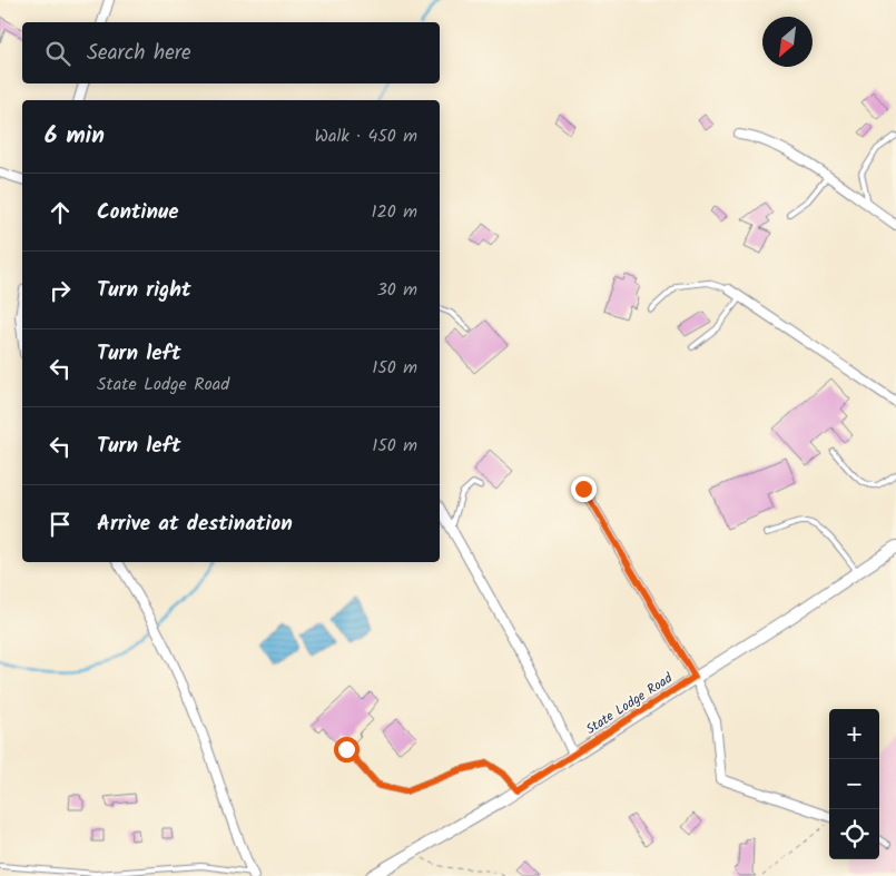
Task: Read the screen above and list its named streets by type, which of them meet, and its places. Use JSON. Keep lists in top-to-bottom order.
{
  "streets": {
    "street": ["State Lodge Road"]
  },
  "north": "bottom left",
  "page": {
    "search": "Search here",
    "heading": ["6 min", "Walk · 450 m"],
    "list": [
      ["Continue", "120 m"],
      ["Turn right", "30 m"],
      ["Turn left", "State Lodge Road", "150 m"],
      ["Turn left", "150 m"],
      "Arrive at destination"
    ],
    "map_buttons": ["+", "−"]
  }
}
